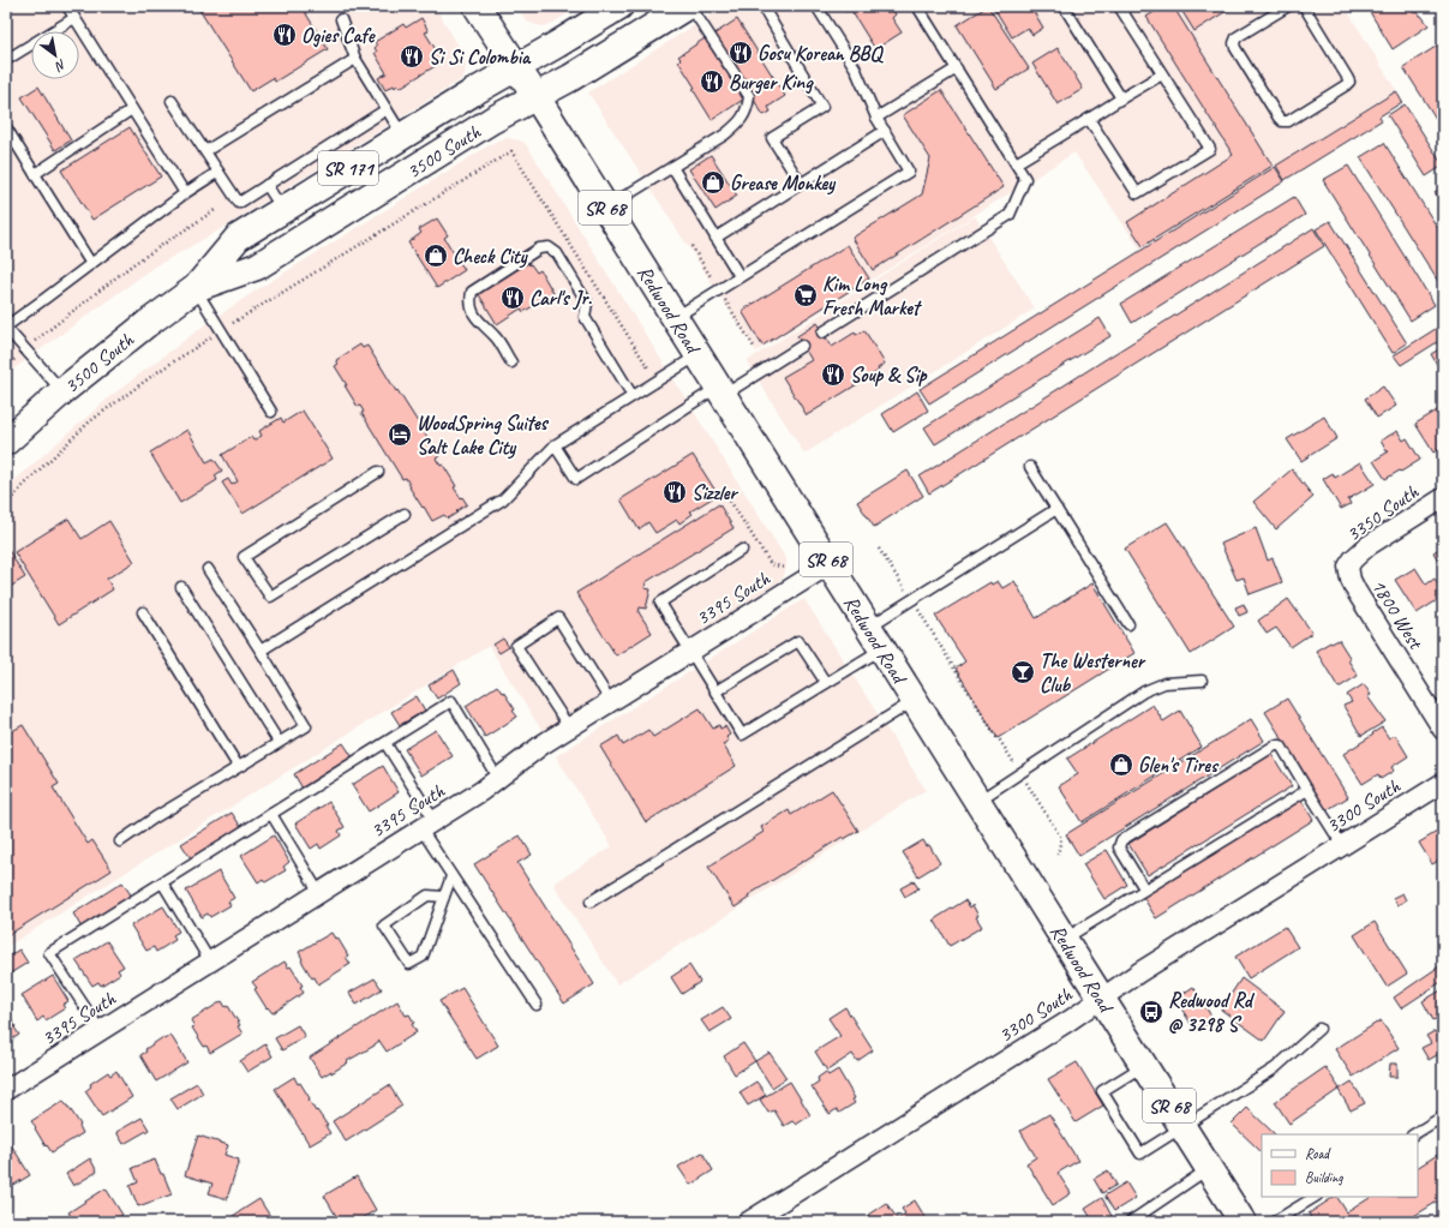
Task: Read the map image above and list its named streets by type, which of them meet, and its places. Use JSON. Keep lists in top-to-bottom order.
{
  "streets": {
    "main road": [
      "3500 South",
      "SR 171",
      "SR 68",
      "Redwood Road"
    ],
    "street": [
      "3350 South",
      "3395 South",
      "1800 West",
      "3300 South"
    ]
  },
  "crossings": [
    ["3500 South", "Redwood Road"],
    ["Redwood Road", "3395 South"],
    ["Redwood Road", "3300 South"],
    ["3350 South", "1800 West"]
  ],
  "places": {
    "restaurant": [
      "Ogies Cafe",
      "Gosu Korean BBQ",
      "Si Si Colombia",
      "Burger King",
      "Carl's Jr.",
      "Soup & Sip",
      "Sizzler"
    ],
    "shop": ["Grease Monkey", "Check City", "Glen's Tires"],
    "supermarket": ["Kim Long Fresh Market"],
    "hotel": ["WoodSpring Suites Salt Lake City"],
    "bar": ["The Westerner Club"],
    "bus stop": ["Redwood Rd @ 3298 S"]
  },
  "legend": ["Road", "Building"],
  "north": "bottom right"
}
